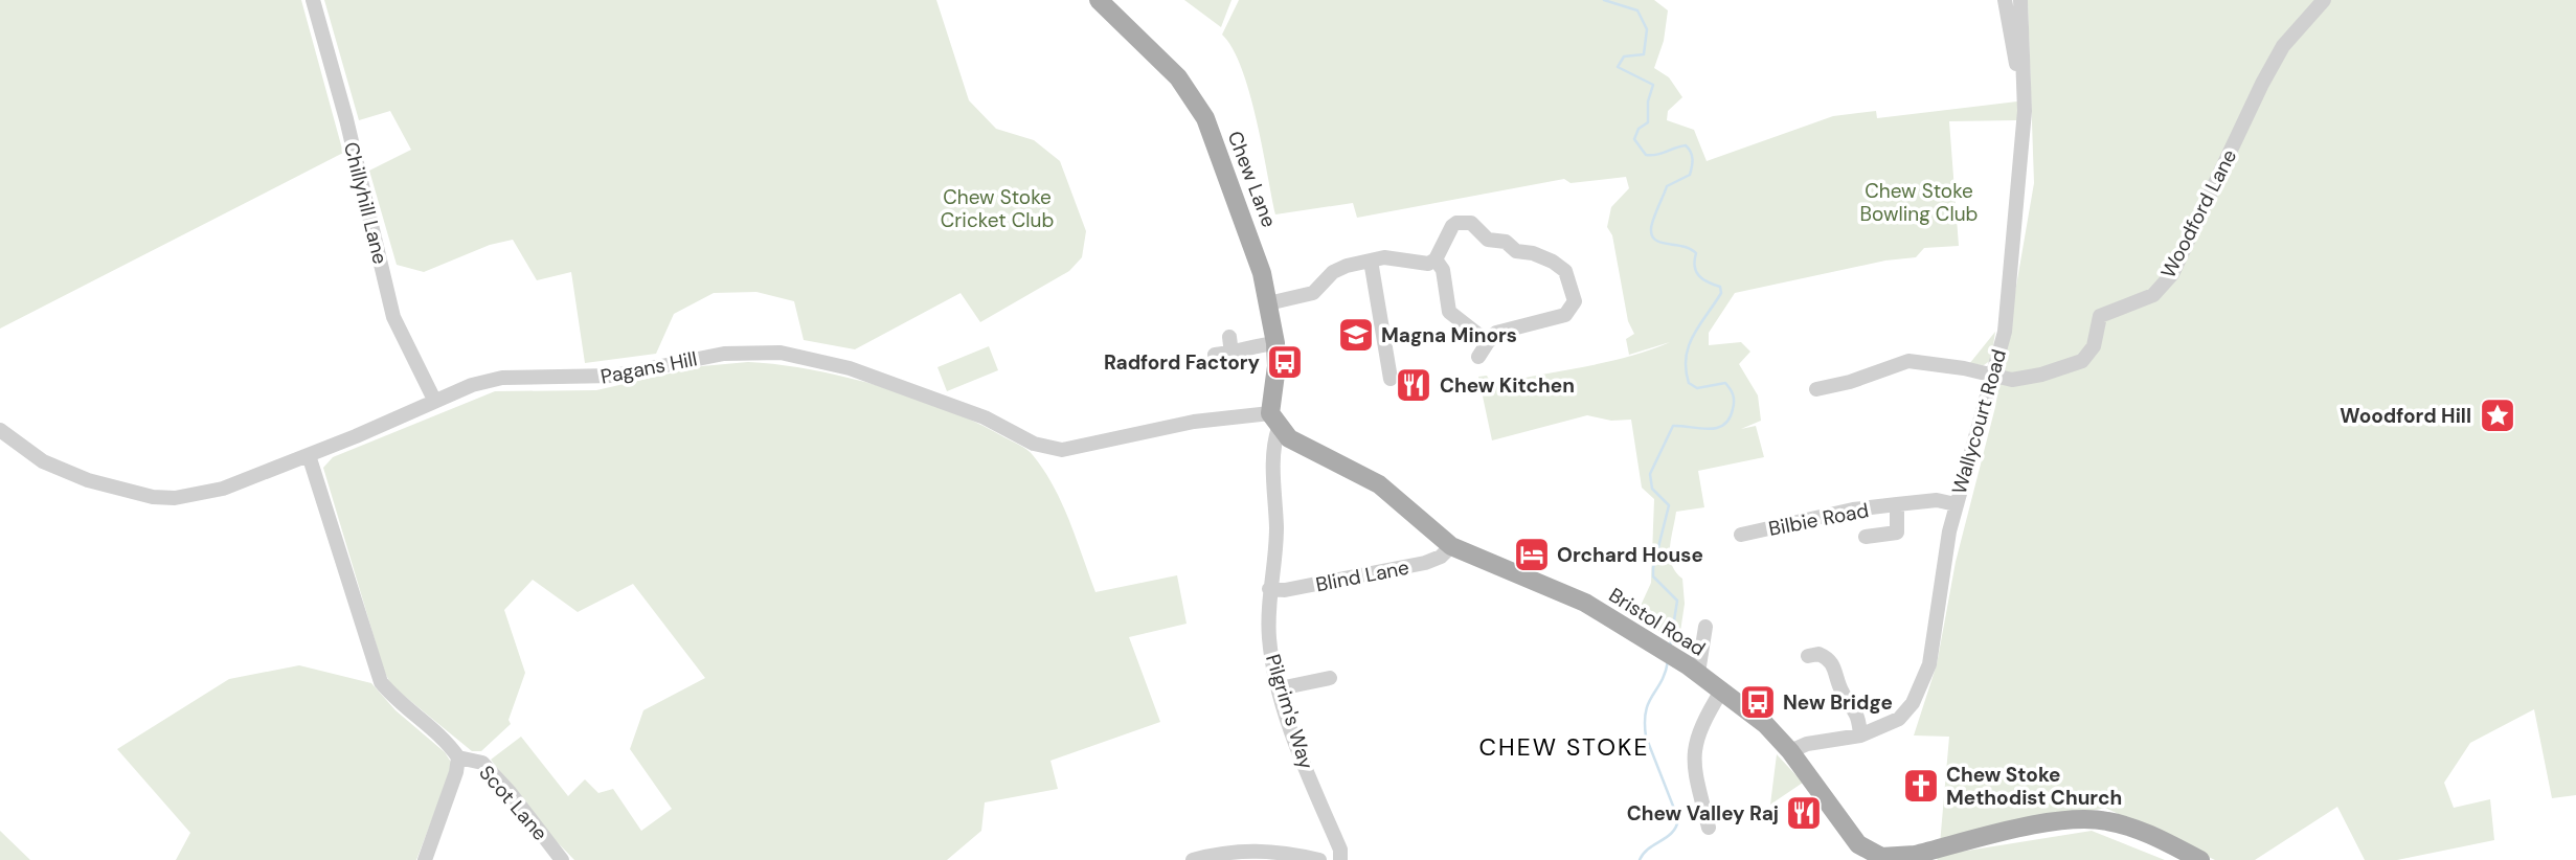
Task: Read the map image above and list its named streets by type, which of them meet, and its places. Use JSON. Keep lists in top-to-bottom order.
{
  "streets": {
    "main road": ["Chew Lane", "Bristol Road"],
    "street": [
      "Chillyhill Lane",
      "Woodford Lane",
      "Pagans Hill",
      "Wallycourt Road",
      "Bilbie Road",
      "Blind Lane",
      "Pilgrim's Way",
      "Scot Lane"
    ]
  },
  "crossings": [
    ["Chew Lane", "Pagans Hill"],
    ["Chew Lane", "Bristol Road"],
    ["Chew Lane", "Pilgrim's Way"],
    ["Chillyhill Lane", "Pagans Hill"],
    ["Woodford Lane", "Wallycourt Road"],
    ["Pagans Hill", "Bristol Road"],
    ["Pagans Hill", "Pilgrim's Way"],
    ["Wallycourt Road", "Bilbie Road"],
    ["Wallycourt Road", "Bristol Road"],
    ["Blind Lane", "Bristol Road"],
    ["Blind Lane", "Pilgrim's Way"],
    ["Bristol Road", "Pilgrim's Way"]
  ],
  "districts": ["CHEW STOKE"],
  "parks": ["Chew Stoke Bowling Club", "Chew Stoke Cricket Club"],
  "places": {
    "school or university": ["Magna Minors"],
    "bus stop": ["Radford Factory", "New Bridge"],
    "restaurant": ["Chew Kitchen", "Chew Valley Raj"],
    "place": ["Woodford Hill"],
    "hotel": ["Orchard House"],
    "church": ["Chew Stoke Methodist Church"]
  }
}
